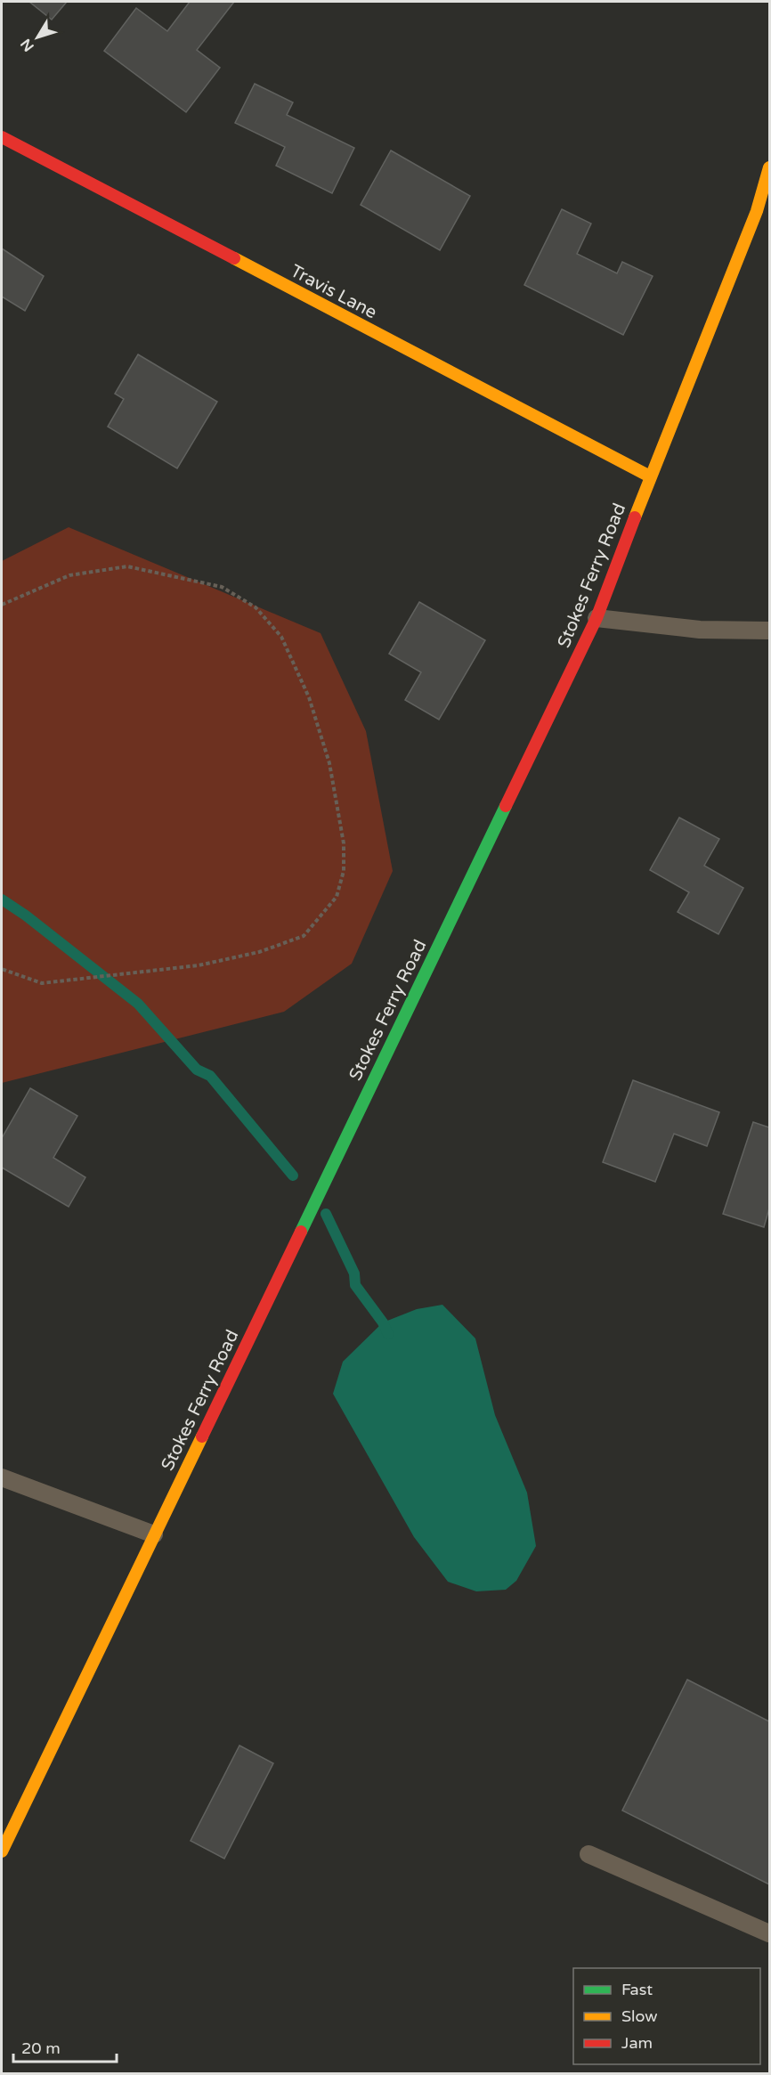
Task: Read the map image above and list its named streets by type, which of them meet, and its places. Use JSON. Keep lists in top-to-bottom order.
{
  "streets": {
    "street": ["Travis Lane", "Stokes Ferry Road"]
  },
  "crossings": [
    ["Travis Lane", "Stokes Ferry Road"]
  ],
  "legend": ["Fast", "Slow", "Jam"],
  "scale_bar": "20 m",
  "north": "bottom left"
}
